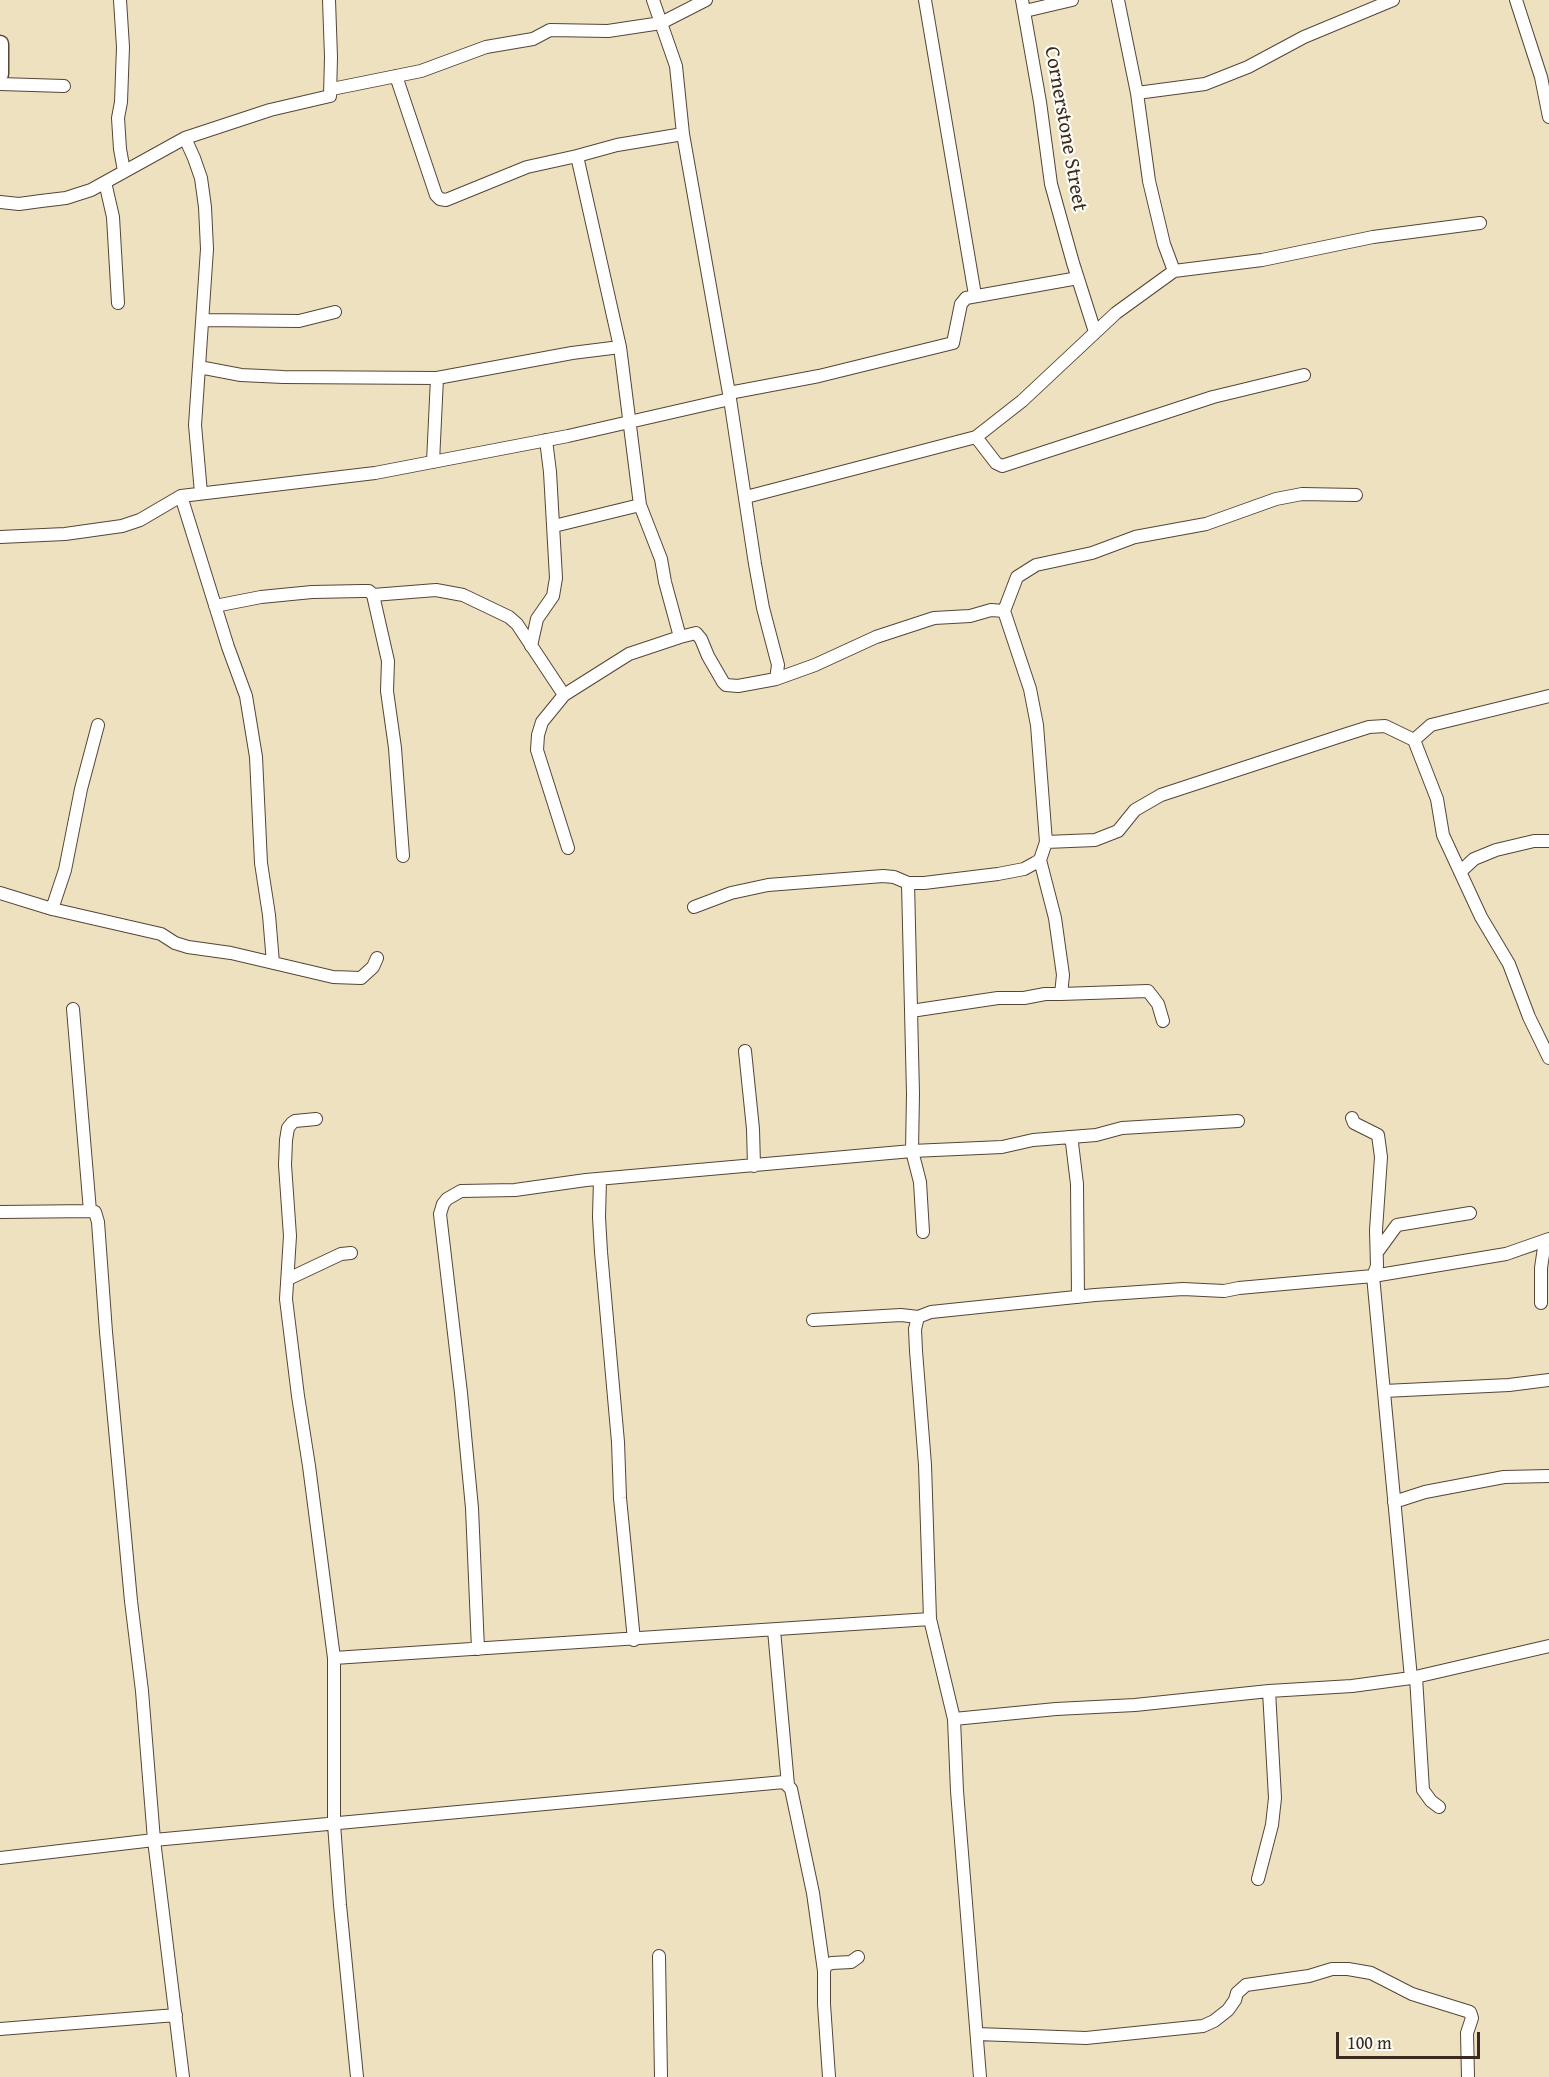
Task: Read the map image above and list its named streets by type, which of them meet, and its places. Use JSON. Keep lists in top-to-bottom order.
{
  "streets": {
    "street": ["Cornerstone Street"]
  },
  "scale_bar": "100 m"
}
